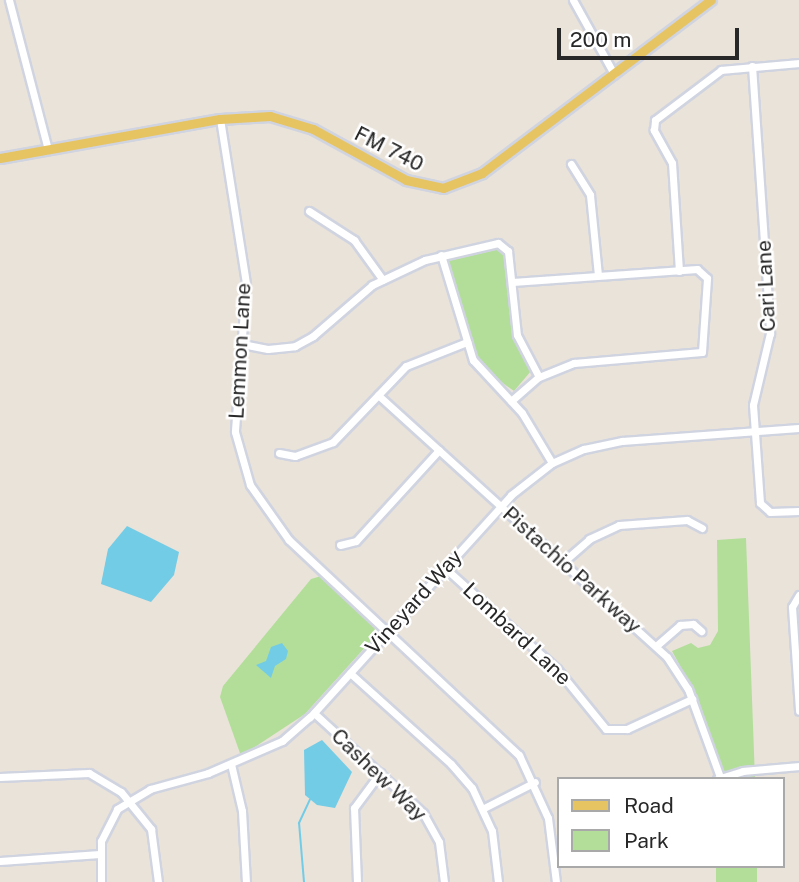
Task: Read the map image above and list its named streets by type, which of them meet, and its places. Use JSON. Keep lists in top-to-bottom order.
{
  "streets": {
    "main road": ["FM 740"],
    "street": [
      "Cari Lane",
      "Lemmon Lane",
      "Pistachio Parkway",
      "Vineyard Way",
      "Lombard Lane",
      "Cashew Way"
    ]
  },
  "crossings": [
    ["FM 740", "Lemmon Lane"],
    ["Cari Lane", "Vineyard Way"],
    ["Lemmon Lane", "Vineyard Way"],
    ["Pistachio Parkway", "Vineyard Way"],
    ["Pistachio Parkway", "Lombard Lane"],
    ["Vineyard Way", "Lombard Lane"],
    ["Vineyard Way", "Cashew Way"]
  ],
  "legend": ["Road", "Park"],
  "scale_bar": "200 m"
}
